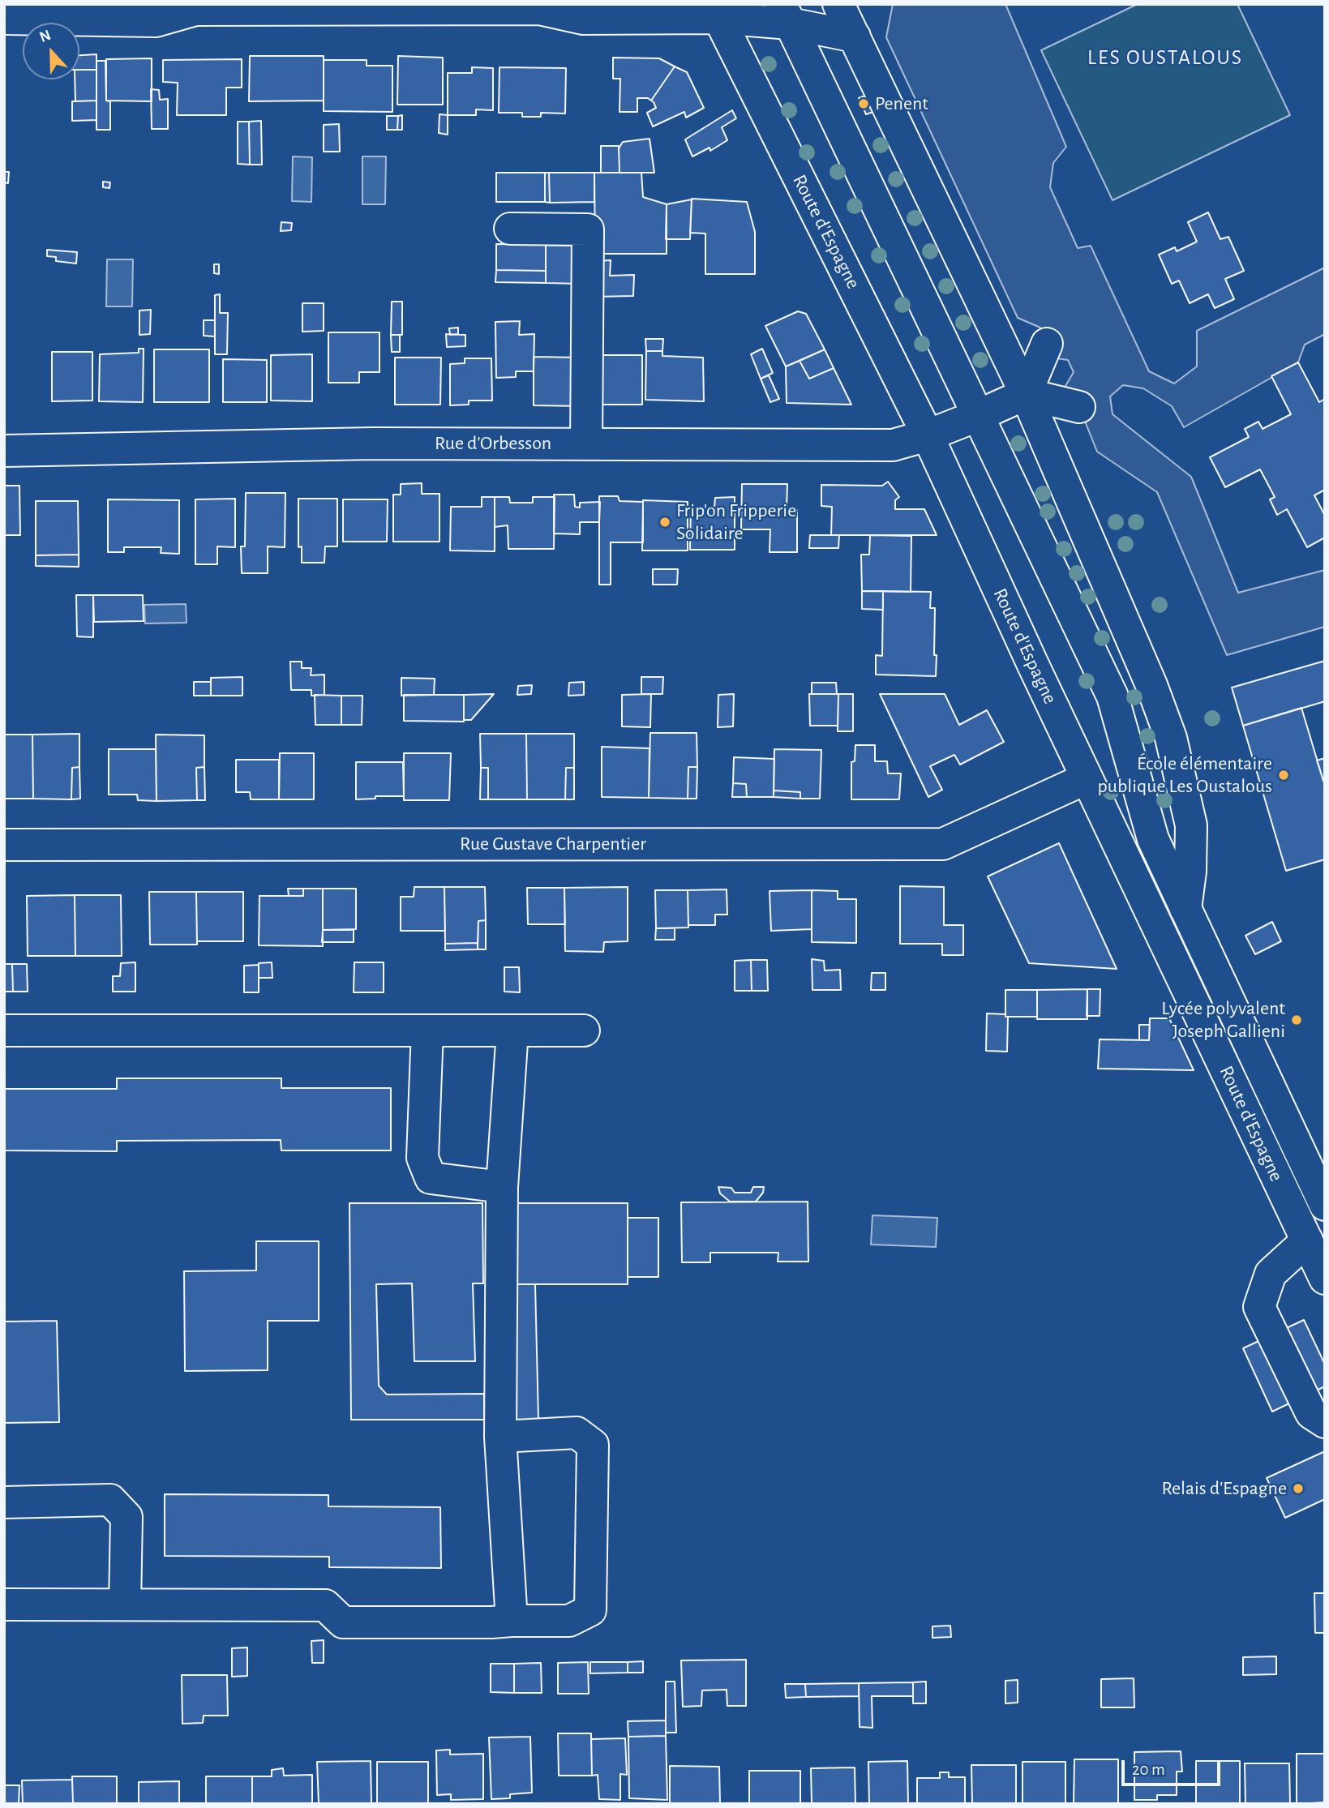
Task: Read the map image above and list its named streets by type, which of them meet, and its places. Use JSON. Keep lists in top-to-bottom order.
{
  "streets": {
    "street": ["Route d'Espagne", "Rue d'Orbesson", "Rue Gustave Charpentier"]
  },
  "crossings": [
    ["Route d'Espagne", "Rue d'Orbesson"],
    ["Route d'Espagne", "Rue Gustave Charpentier"]
  ],
  "districts": ["LES OUSTALOUS"],
  "places": [
    "Penent",
    "Frip'on Fripperie Solidaire",
    "École élémentaire publique Les Oustalous",
    "Lycée polyvalent Joseph Gallieni",
    "Relais d'Espagne"
  ],
  "scale_bar": "20 m",
  "north": "top"
}
